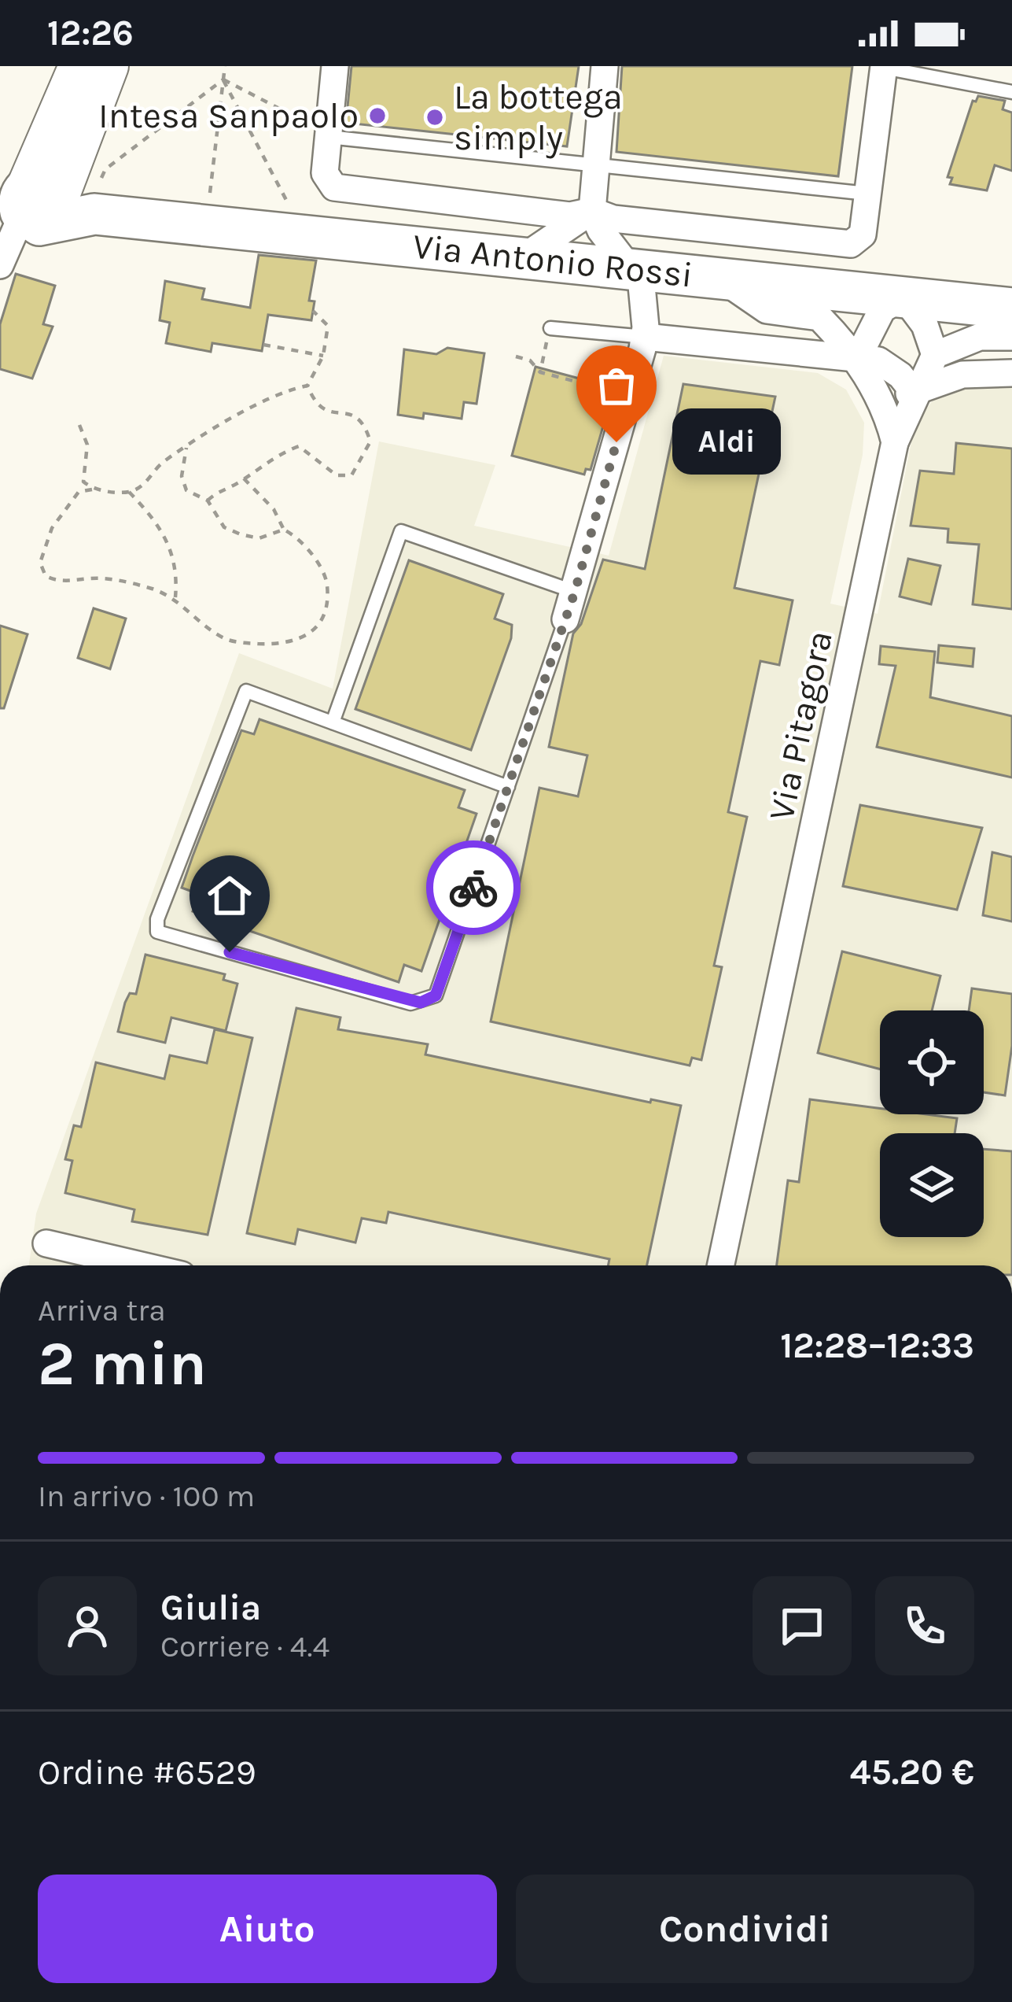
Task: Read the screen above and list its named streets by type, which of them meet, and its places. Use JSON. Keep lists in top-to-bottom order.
{
  "streets": {
    "main road": ["Via Antonio Rossi"],
    "street": ["Via Pitagora"]
  },
  "places": ["Intesa Sanpaolo", "La bottega simply", "Aldi"],
  "page": {
    "status": "12:26",
    "bubble": "Aldi",
    "heading": ["2 min", "Arriva tra", "12:28–12:33"],
    "panel": [
      "Giulia",
      "Corriere · 4.4",
      "Ordine #6529",
      "45.20 €"
    ],
    "bar": "In arrivo · 100 m",
    "buttons": ["Aiuto", "Condividi"]
  }
}
